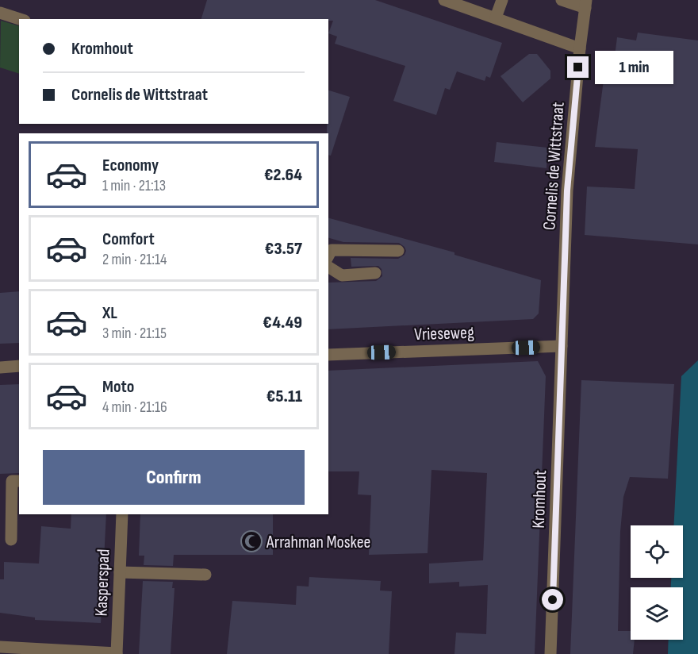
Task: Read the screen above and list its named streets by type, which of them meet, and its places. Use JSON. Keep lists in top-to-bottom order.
{
  "streets": {
    "street": [
      "Cornelis de Wittstraat",
      "Vrieseweg",
      "Kromhout",
      "Kasperspad"
    ]
  },
  "crossings": [
    ["Cornelis de Wittstraat", "Vrieseweg"],
    ["Cornelis de Wittstraat", "Kromhout"],
    ["Vrieseweg", "Kromhout"]
  ],
  "places": {
    "mosque": ["Arrahman Moskee"]
  },
  "page": {
    "banner": ["Kromhout", "Cornelis de Wittstraat"],
    "bubble": "1 min",
    "list": [
      {
        "name": "Economy",
        "note": "1 min · 21:13",
        "value": "€2.64"
      },
      {
        "name": "Comfort",
        "note": "2 min · 21:14",
        "value": "€3.57"
      },
      {
        "name": "XL",
        "note": "3 min · 21:15",
        "value": "€4.49"
      },
      {
        "name": "Moto",
        "note": "4 min · 21:16",
        "value": "€5.11"
      }
    ],
    "buttons": "Confirm"
  }
}
